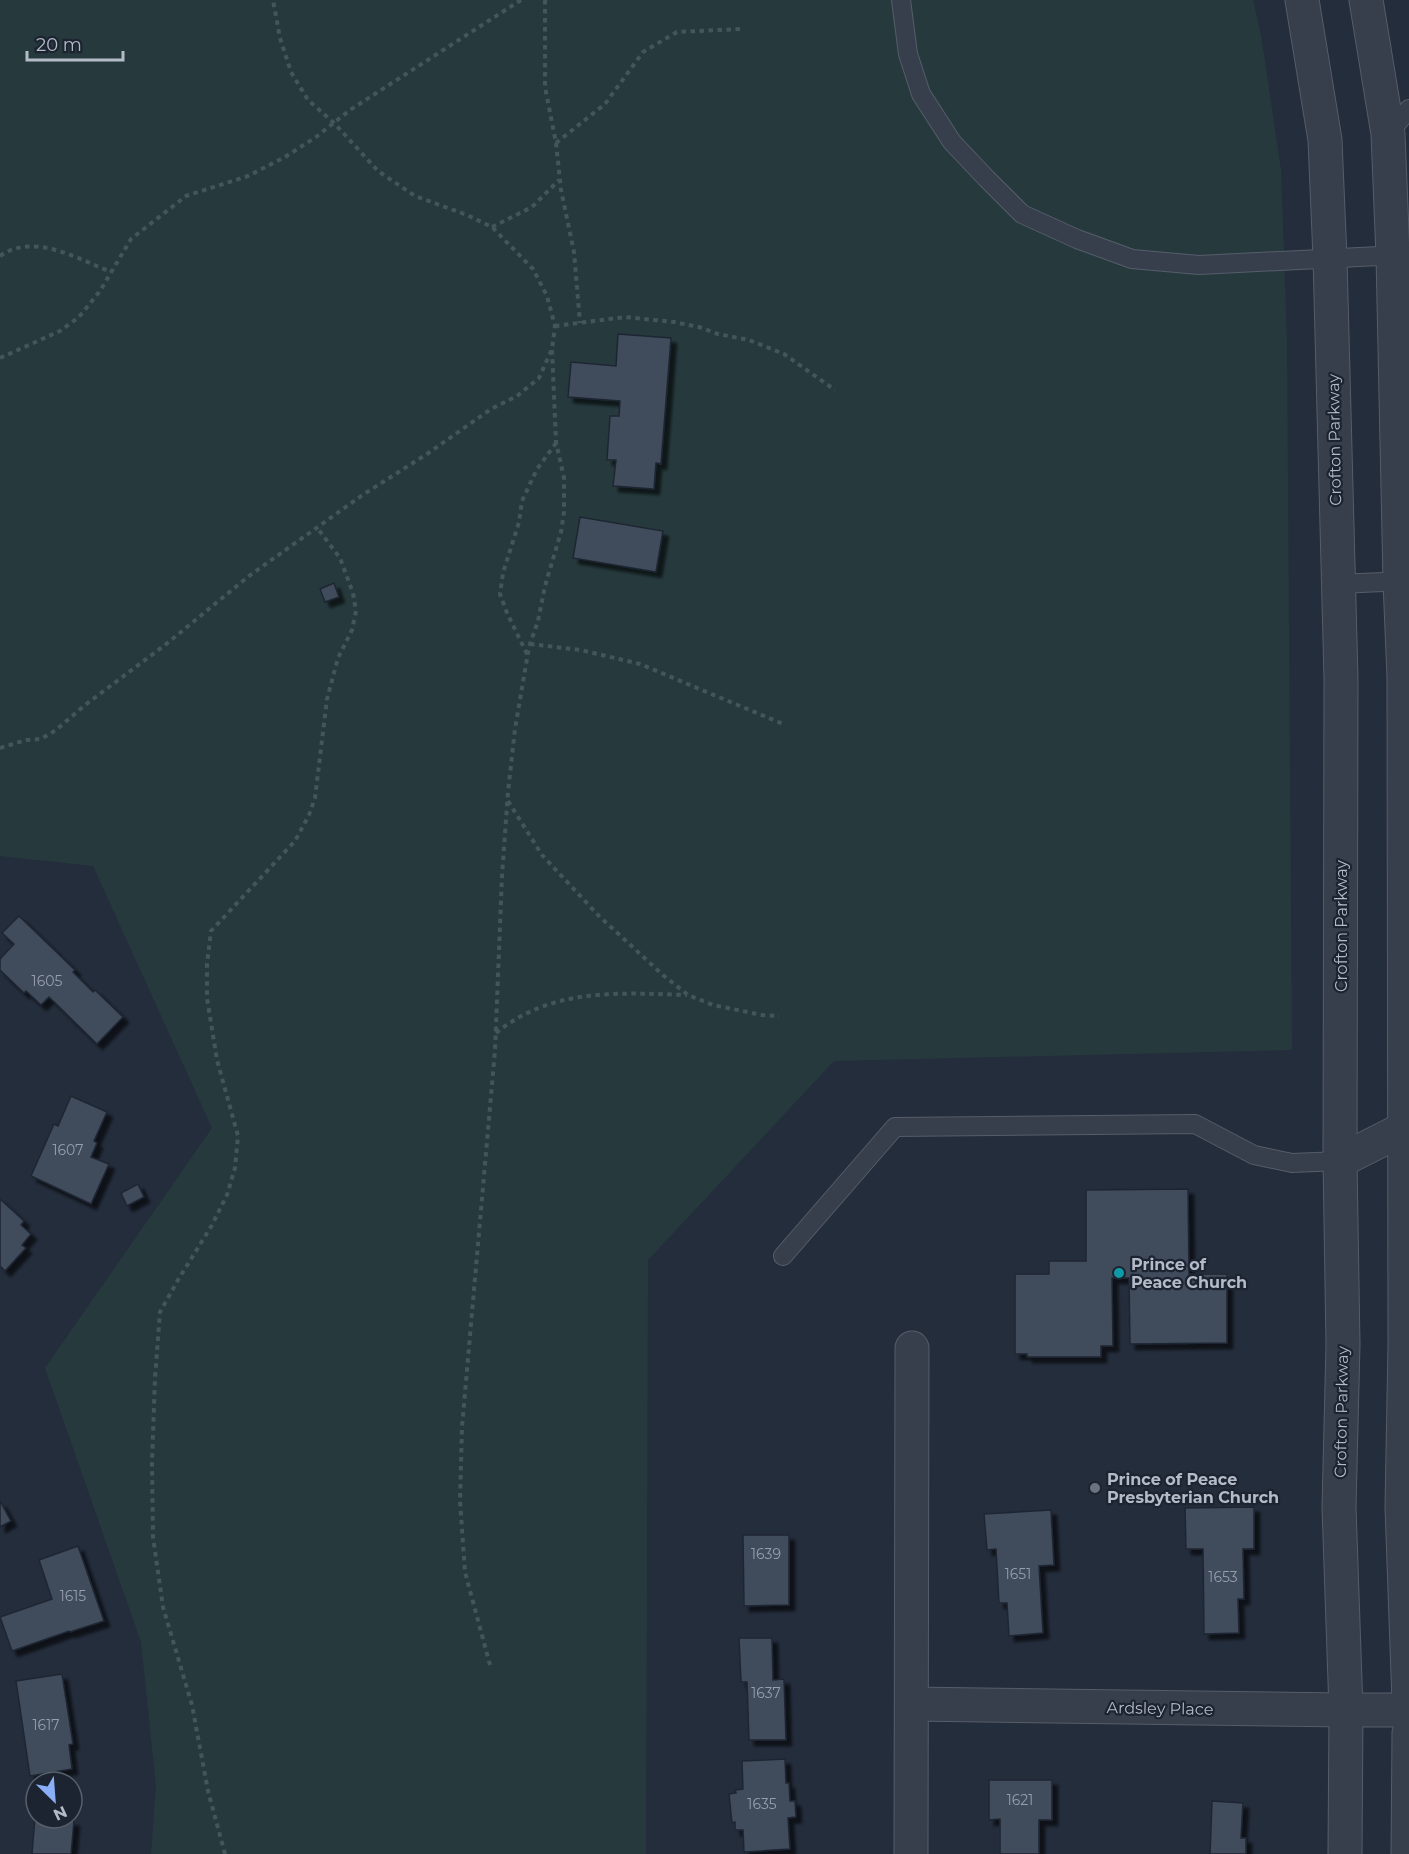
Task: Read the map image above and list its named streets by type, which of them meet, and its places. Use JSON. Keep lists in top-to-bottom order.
{
  "streets": {
    "street": ["Crofton Parkway", "Ardsley Place"]
  },
  "crossings": [
    ["Crofton Parkway", "Ardsley Place"]
  ],
  "places": ["Prince of Peace Church", "Prince of Peace Presbyterian Church"],
  "house_numbers": [
    "1605",
    "1607",
    "1639",
    "1651",
    "1653",
    "1615",
    "1637",
    "1617",
    "1621",
    "1635"
  ],
  "scale_bar": "20 m",
  "north": "bottom right"
}
